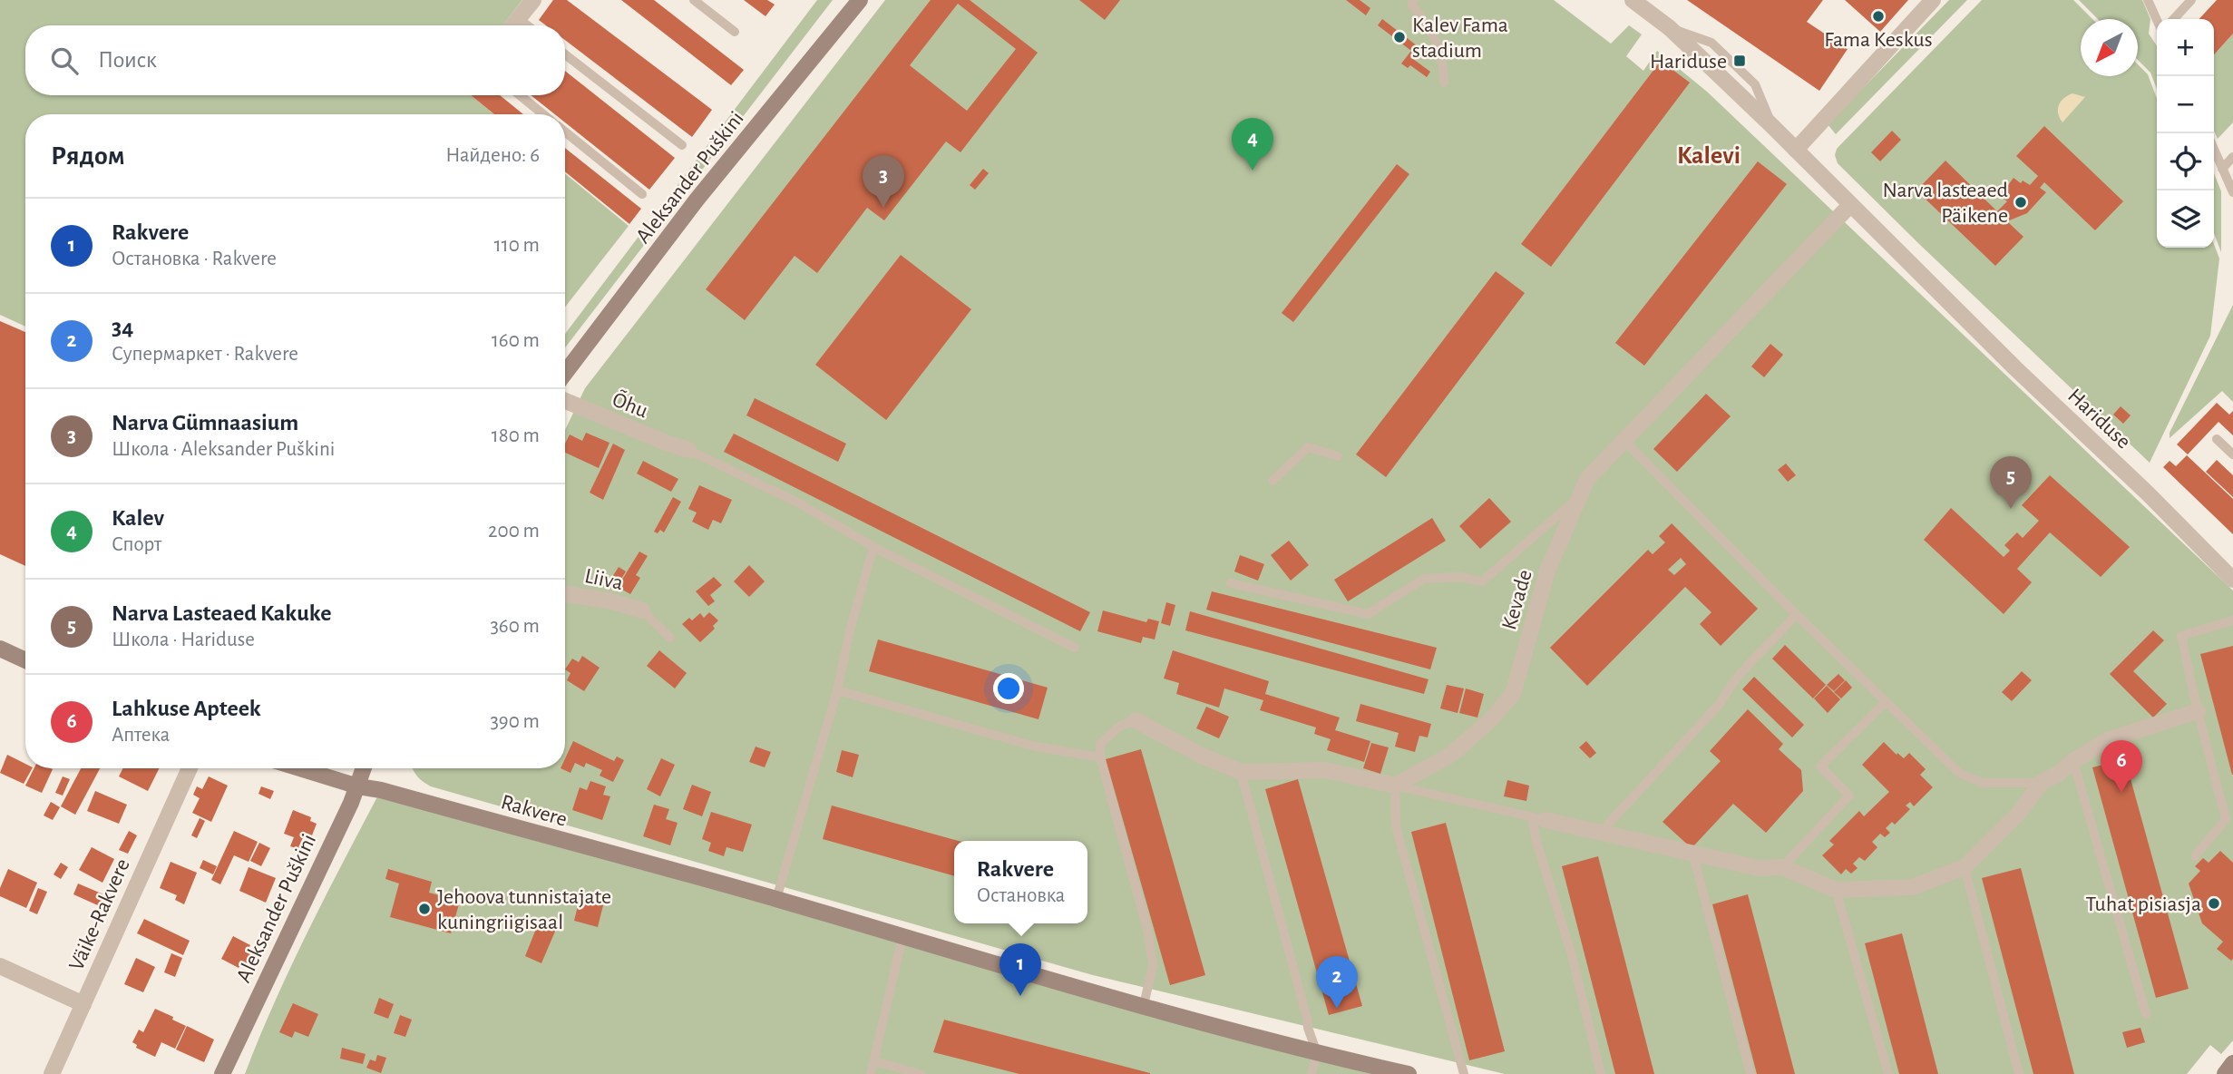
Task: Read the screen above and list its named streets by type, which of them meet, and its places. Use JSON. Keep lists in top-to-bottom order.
{
  "streets": {
    "street": [
      "Aleksander Puškini",
      "Õhu",
      "Hariduse",
      "Liiva",
      "Kevade",
      "Rakvere",
      "Väike-Rakvere"
    ]
  },
  "crossings": [
    ["Aleksander Puškini", "Rakvere"],
    ["Hariduse", "Kevade"]
  ],
  "districts": ["Kalevi"],
  "places": {
    "other": [
      "Fama Keskus",
      "Kalev Fama stadium",
      "Narva lasteaed Päikene",
      "Tuhat pisiasja",
      "Jehoova tunnistajate kuningriigisaal"
    ],
    "transit": ["Hariduse"]
  },
  "north": "bottom left",
  "page": {
    "map_buttons": ["+", "−"],
    "search": "Поиск",
    "heading": ["Рядом", "Найдено: 6"],
    "pins": [
      "4",
      "3",
      "5",
      "6",
      "1",
      "2"
    ],
    "list": [
      {
        "mark": "1",
        "name": "Rakvere",
        "note": "Остановка · Rakvere",
        "value": "110 m"
      },
      {
        "mark": "2",
        "name": "34",
        "note": "Супермаркет · Rakvere",
        "value": "160 m"
      },
      {
        "mark": "3",
        "name": "Narva Gümnaasium",
        "note": "Школа · Aleksander Puškini",
        "value": "180 m"
      },
      {
        "mark": "4",
        "name": "Kalev",
        "note": "Спорт",
        "value": "200 m"
      },
      {
        "mark": "5",
        "name": "Narva Lasteaed Kakuke",
        "note": "Школа · Hariduse",
        "value": "360 m"
      },
      {
        "mark": "6",
        "name": "Lahkuse Apteek",
        "note": "Аптека",
        "value": "390 m"
      }
    ],
    "popup": ["Rakvere", "Остановка"]
  }
}
